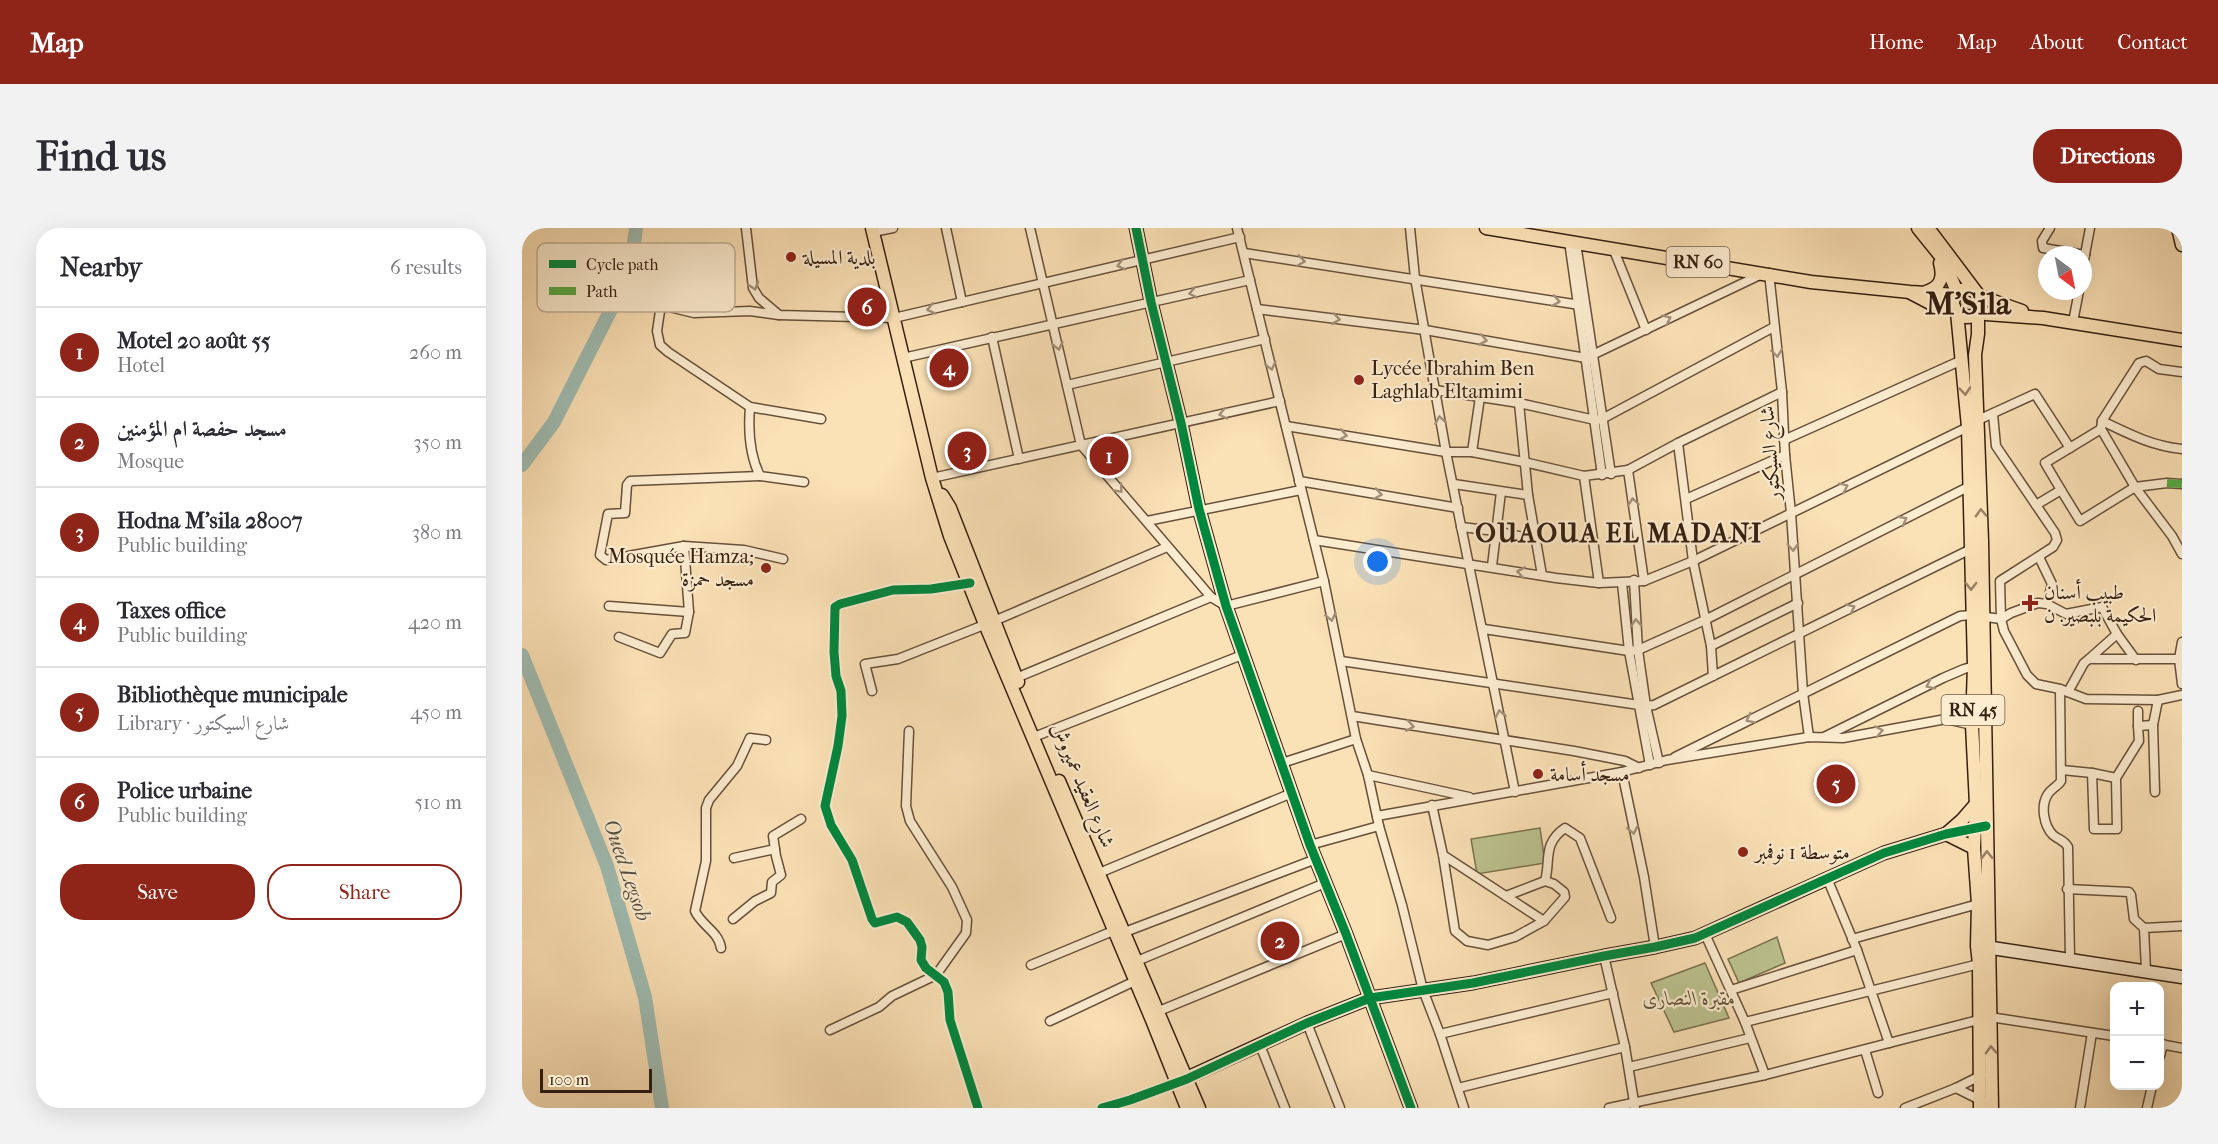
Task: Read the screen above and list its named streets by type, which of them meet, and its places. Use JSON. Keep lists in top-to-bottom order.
{
  "streets": {
    "main road": ["RN 60", "RN 45", "شارع العقيد عميروش"],
    "street": ["شارع السيكتور"]
  },
  "crossings": [
    ["RN 60", "شارع السيكتور"],
    ["RN 60", "RN 45"]
  ],
  "districts": ["M'Sila", "OUAOUA EL MADANI"],
  "water": ["Oued Legsob"],
  "parks": ["مقبرة النصارى"],
  "places": {
    "other": [
      "بلدية المسيلة",
      "Lycée Ibrahim Ben Laghlab Eltamimi",
      "Mosquée Hamza; مسجد حمزة",
      "مسجد أسامة",
      "متوسطة 1 نوفمبر"
    ],
    "health": ["طبيب أسنان الحكيمة بلبصير. ن"]
  },
  "legend": ["Cycle path", "Path"],
  "scale_bar": "100 m",
  "north": "bottom right",
  "page": {
    "header": "Map",
    "nav": [
      "Home",
      "Map",
      "About",
      "Contact"
    ],
    "buttons": [
      "Directions",
      ["Save", "Share"]
    ],
    "title": "Find us",
    "heading": ["Nearby", "6 results"],
    "pins": [
      "6",
      "4",
      "3",
      "1",
      "5",
      "2"
    ],
    "list": [
      {
        "mark": "1",
        "name": "Motel 20 août 55",
        "note": "Hotel",
        "value": "260 m"
      },
      {
        "mark": "2",
        "name": "مسجد حفصة ام المؤمنين",
        "note": "Mosque",
        "value": "350 m"
      },
      {
        "mark": "3",
        "name": "Hodna M'sila 28007",
        "note": "Public building",
        "value": "380 m"
      },
      {
        "mark": "4",
        "name": "Taxes office",
        "note": "Public building",
        "value": "420 m"
      },
      {
        "mark": "5",
        "name": "Bibliothèque municipale",
        "note": "Library · شارع السيكتور",
        "value": "450 m"
      },
      {
        "mark": "6",
        "name": "Police urbaine",
        "note": "Public building",
        "value": "510 m"
      }
    ],
    "map_buttons": ["+", "−"],
    "scale": "100 m"
  }
}
